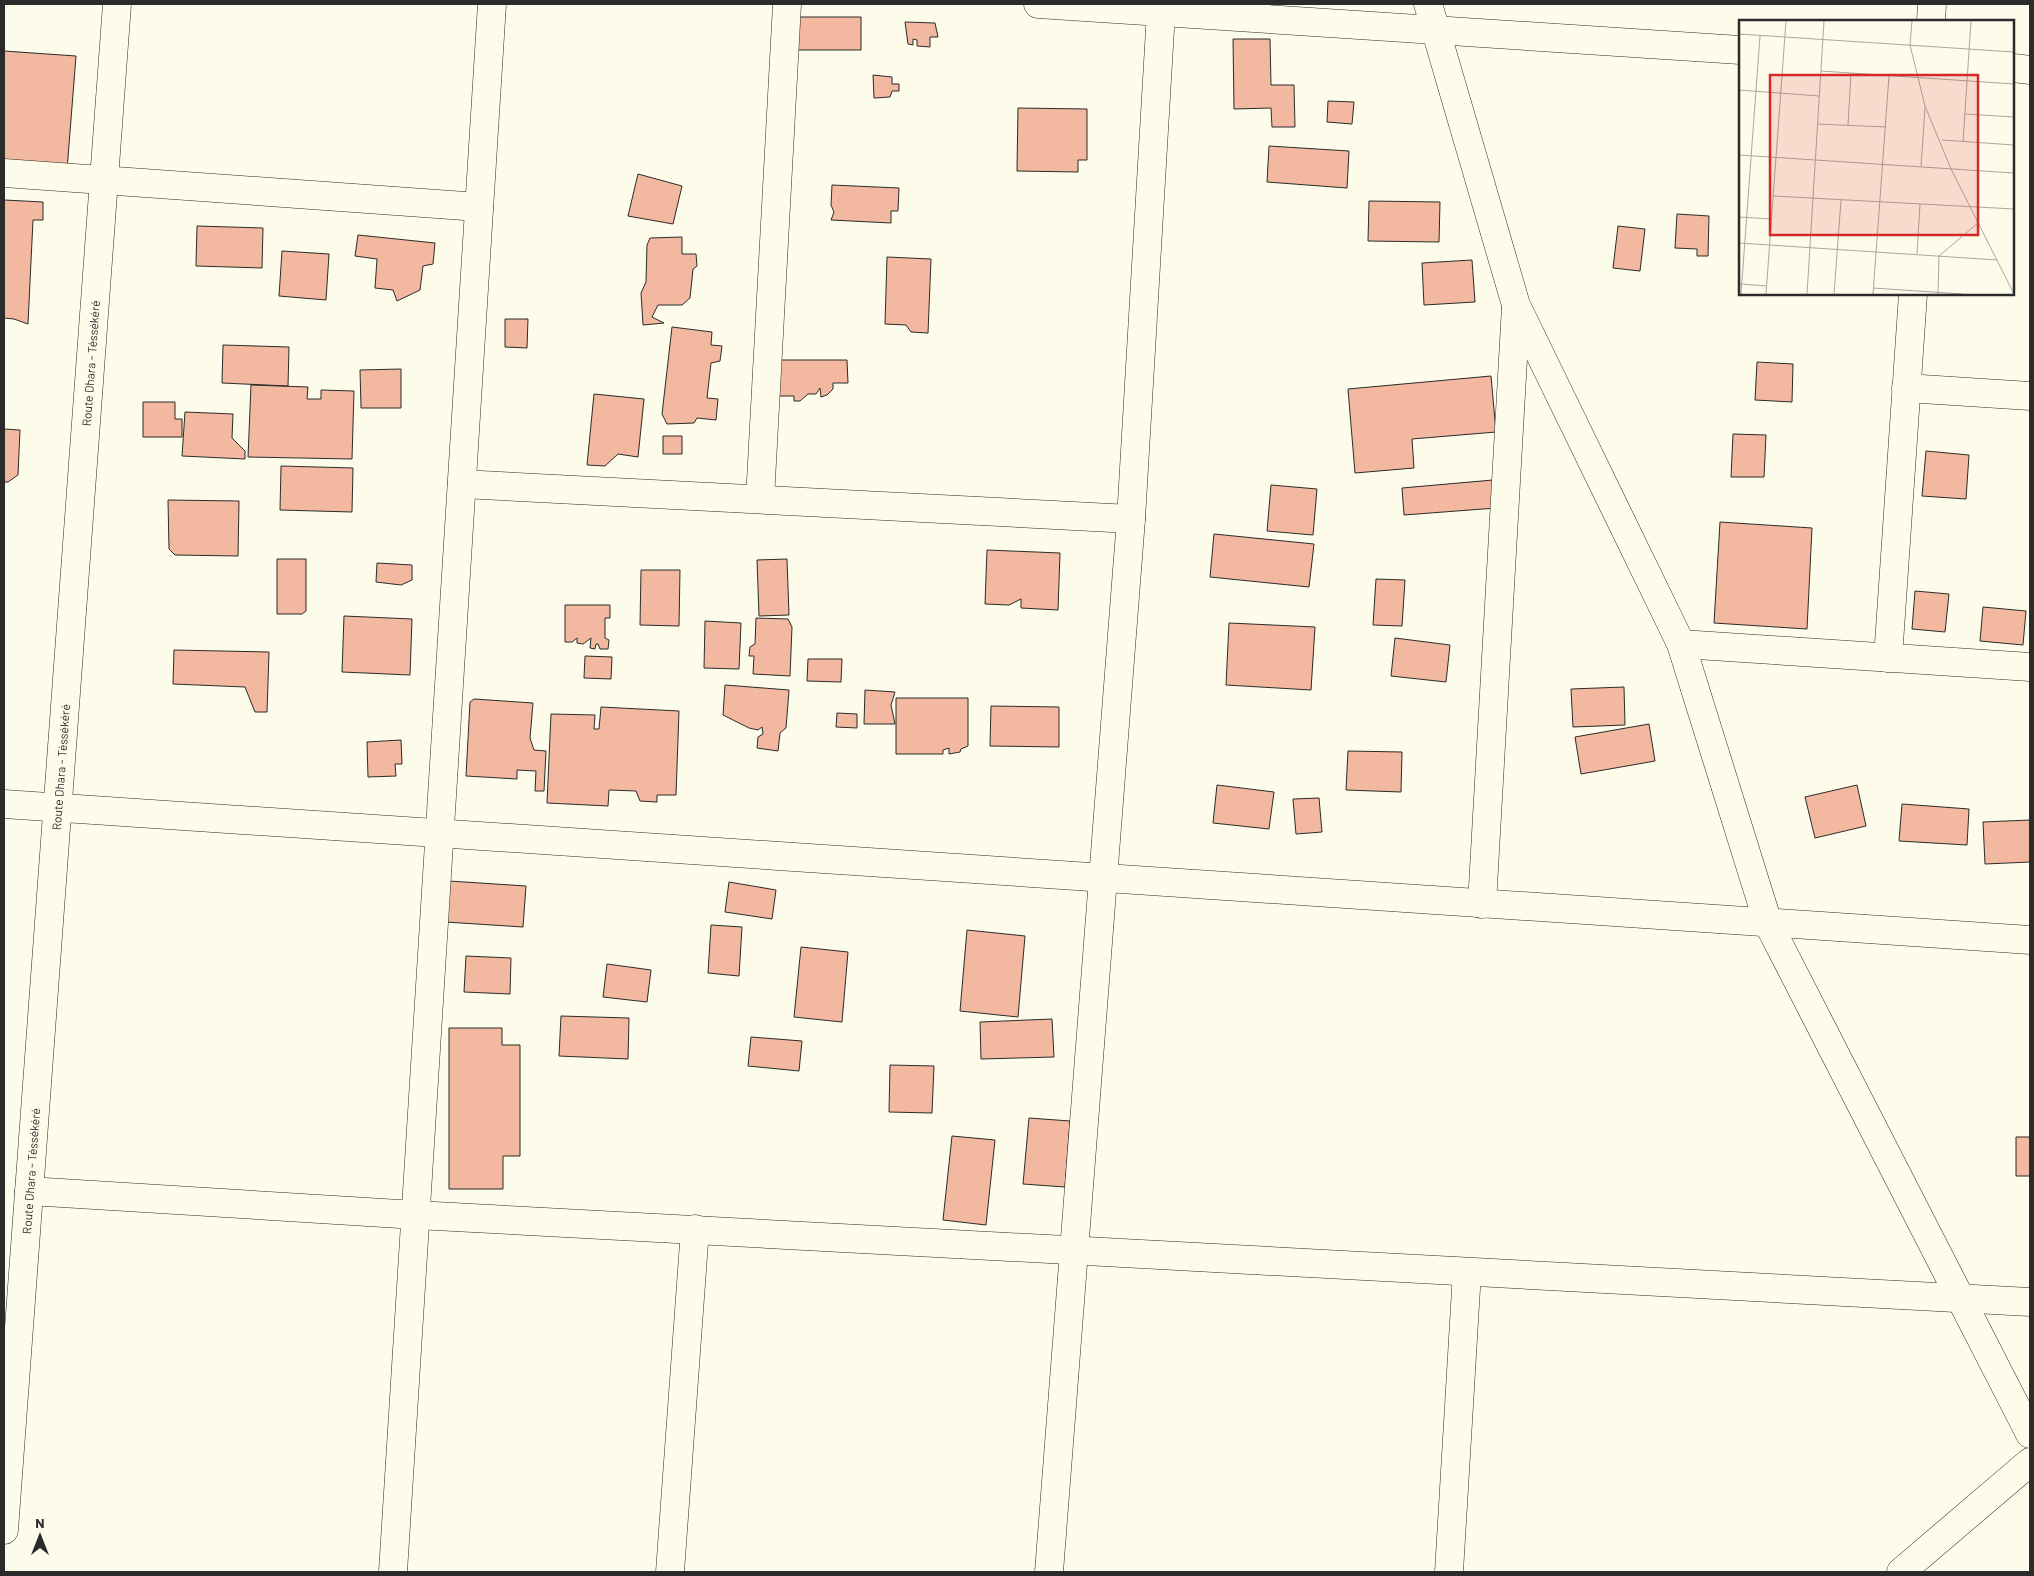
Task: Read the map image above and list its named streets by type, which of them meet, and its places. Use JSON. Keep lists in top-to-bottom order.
{
  "streets": {
    "street": ["Route Dhara - Téssékéré"]
  },
  "north": "top"
}
